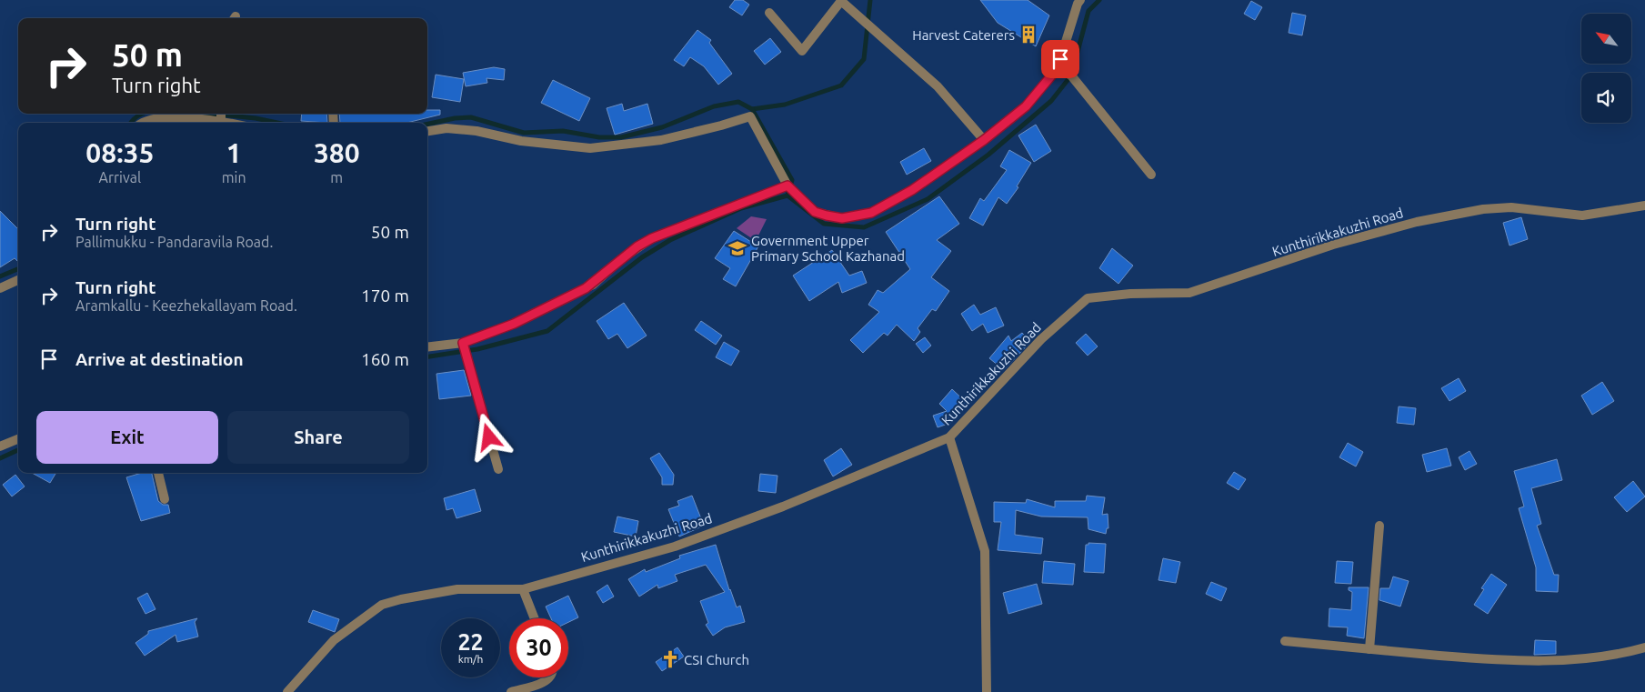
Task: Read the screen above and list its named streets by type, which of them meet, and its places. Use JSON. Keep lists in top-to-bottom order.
{
  "streets": {
    "street": ["Kunthirikkakuzhi Road"]
  },
  "places": {
    "building": ["Harvest Caterers"],
    "school or university": ["Government Upper Primary School Kazhanad"],
    "church": ["CSI Church"]
  },
  "north": "top left",
  "page": {
    "turn": ["50 m", "Turn right"],
    "eta": [
      "08:35",
      "Arrival",
      "1",
      "min",
      "380",
      "m"
    ],
    "list": [
      {
        "name": "Turn right",
        "note": "Pallimukku - Pandaravila Road.",
        "value": "50 m"
      },
      {
        "name": "Turn right",
        "note": "Aramkallu - Keezhekallayam Road.",
        "value": "170 m"
      },
      {
        "name": "Arrive at destination",
        "value": "160 m"
      }
    ],
    "buttons": ["Exit", "Share"],
    "speed": "22 km/h",
    "limit": "30"
  }
}
